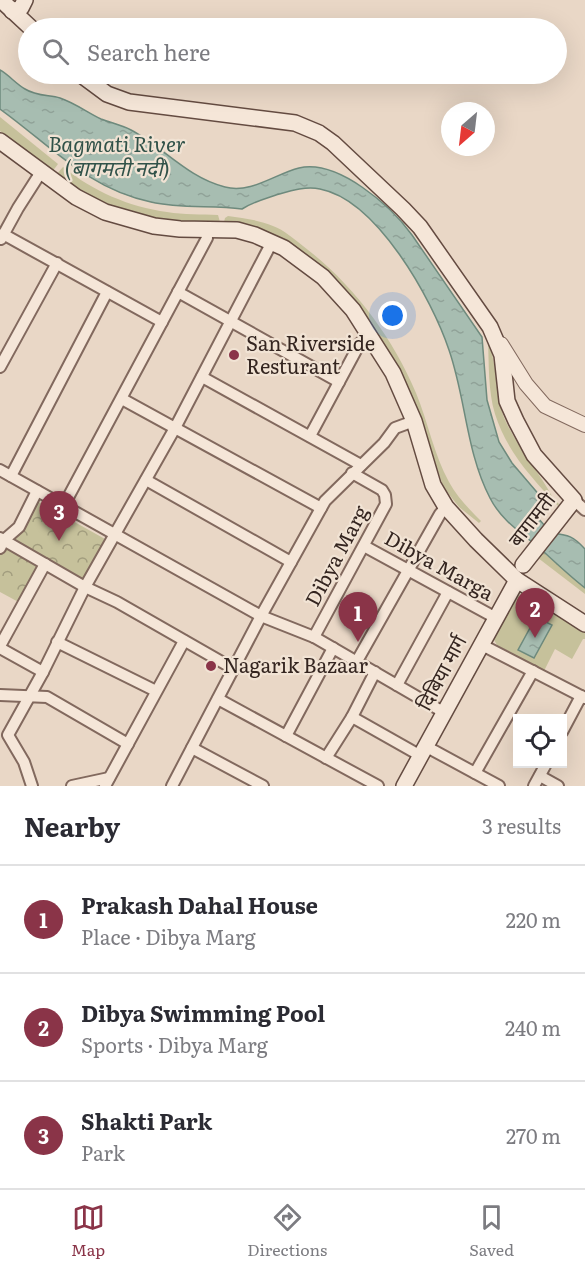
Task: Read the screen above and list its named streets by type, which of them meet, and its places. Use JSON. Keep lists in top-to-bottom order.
{
  "streets": {
    "main road": ["बागामती", "दिबिया मार्ग"],
    "street": ["Dibya Marg", "Dibya Marga"]
  },
  "crossings": [
    ["Dibya Marg", "Dibya Marga"],
    ["Dibya Marga", "दिबिया मार्ग"]
  ],
  "water": ["Bagmati River (बागमती नदी)"],
  "places": ["San Riverside Resturant", "Nagarik Bazaar"],
  "north": "bottom left",
  "page": {
    "search": "Search here",
    "pins": ["3", "2", "1"],
    "heading": ["Nearby", "3 results"],
    "list": [
      {
        "mark": "1",
        "name": "Prakash Dahal House",
        "note": "Place · Dibya Marg",
        "value": "220 m"
      },
      {
        "mark": "2",
        "name": "Dibya Swimming Pool",
        "note": "Sports · Dibya Marg",
        "value": "240 m"
      },
      {
        "mark": "3",
        "name": "Shakti Park",
        "note": "Park",
        "value": "270 m"
      }
    ],
    "nav": ["Map", "Directions", "Saved"]
  }
}
